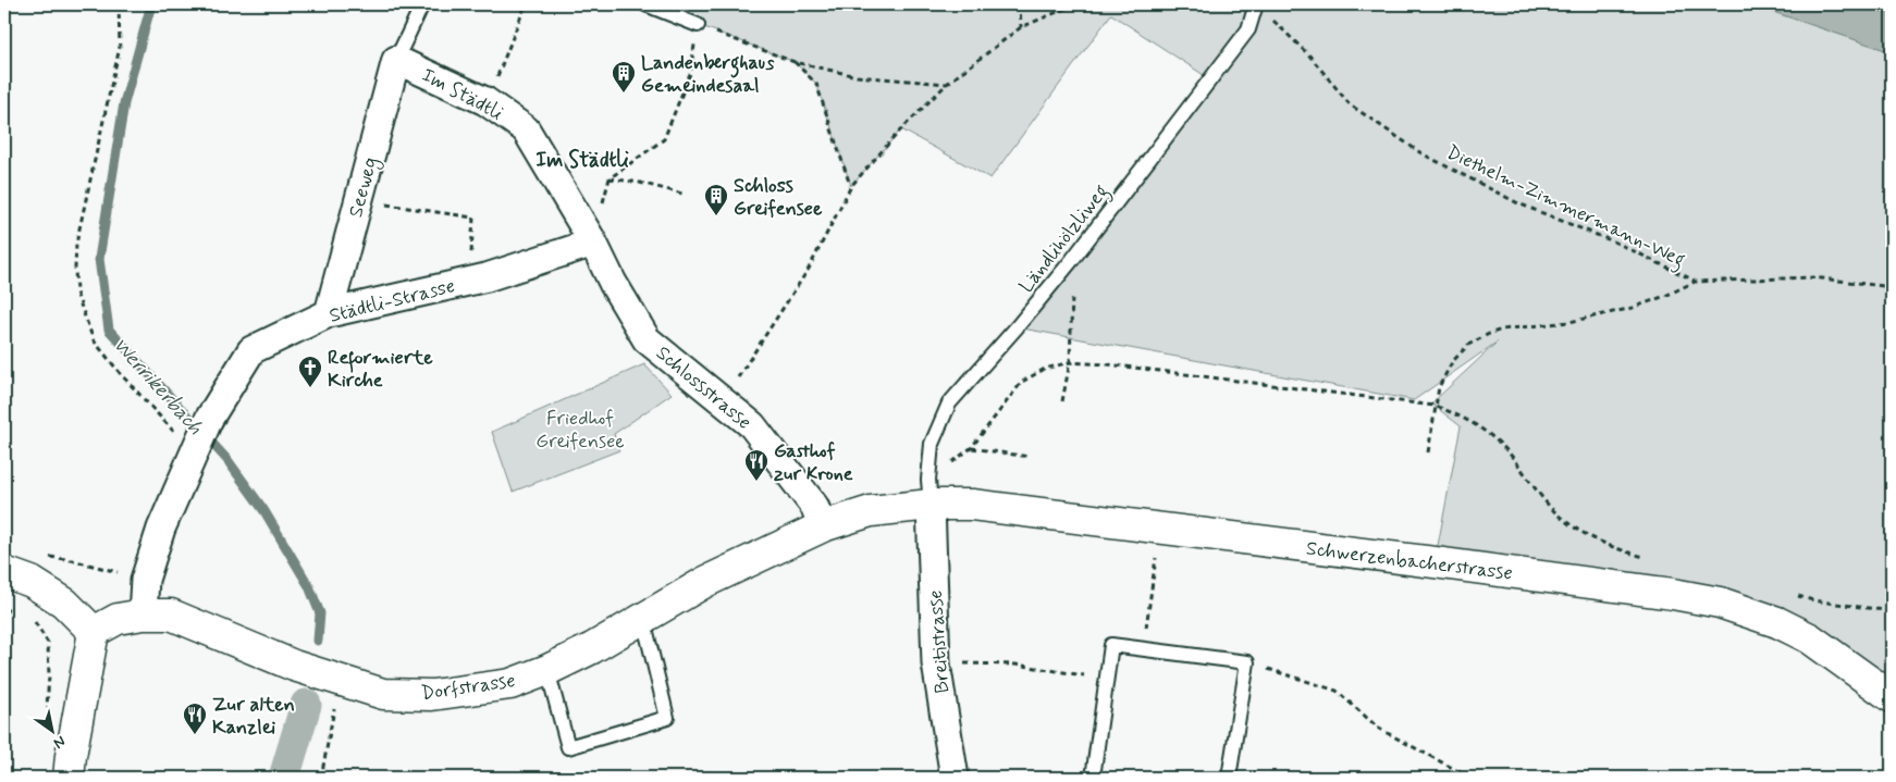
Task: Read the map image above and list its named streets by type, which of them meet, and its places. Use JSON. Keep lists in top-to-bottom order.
{
  "streets": {
    "street": [
      "Im Städtli",
      "Seeweg",
      "Städtli-Strasse",
      "Schlossstrasse",
      "Schwerzenbacherstrasse",
      "Breitistrasse",
      "Dorfstrasse"
    ],
    "lane": ["Ländlihölzliweg"],
    "path": ["Diethelm-Zimmermann-Weg"]
  },
  "crossings": [
    ["Im Städtli", "Seeweg"],
    ["Im Städtli", "Städtli-Strasse"],
    ["Im Städtli", "Schlossstrasse"],
    ["Seeweg", "Städtli-Strasse"],
    ["Diethelm-Zimmermann-Weg", "Ländlihölzliweg"],
    ["Ländlihölzliweg", "Schwerzenbacherstrasse"],
    ["Ländlihölzliweg", "Breitistrasse"],
    ["Ländlihölzliweg", "Dorfstrasse"],
    ["Städtli-Strasse", "Schlossstrasse"],
    ["Städtli-Strasse", "Dorfstrasse"],
    ["Schlossstrasse", "Dorfstrasse"],
    ["Schwerzenbacherstrasse", "Breitistrasse"],
    ["Schwerzenbacherstrasse", "Dorfstrasse"],
    ["Breitistrasse", "Dorfstrasse"]
  ],
  "districts": ["Im Städtli"],
  "water": ["Werrikerbach"],
  "parks": ["Friedhof Greifensee"],
  "places": {
    "building": ["Landenberghaus Gemeindesaal", "Schloss Greifensee"],
    "church": ["Reformierte Kirche"],
    "restaurant": ["Gasthof zur Krone", "Zur alten Kanzlei"]
  },
  "north": "bottom right"
}
